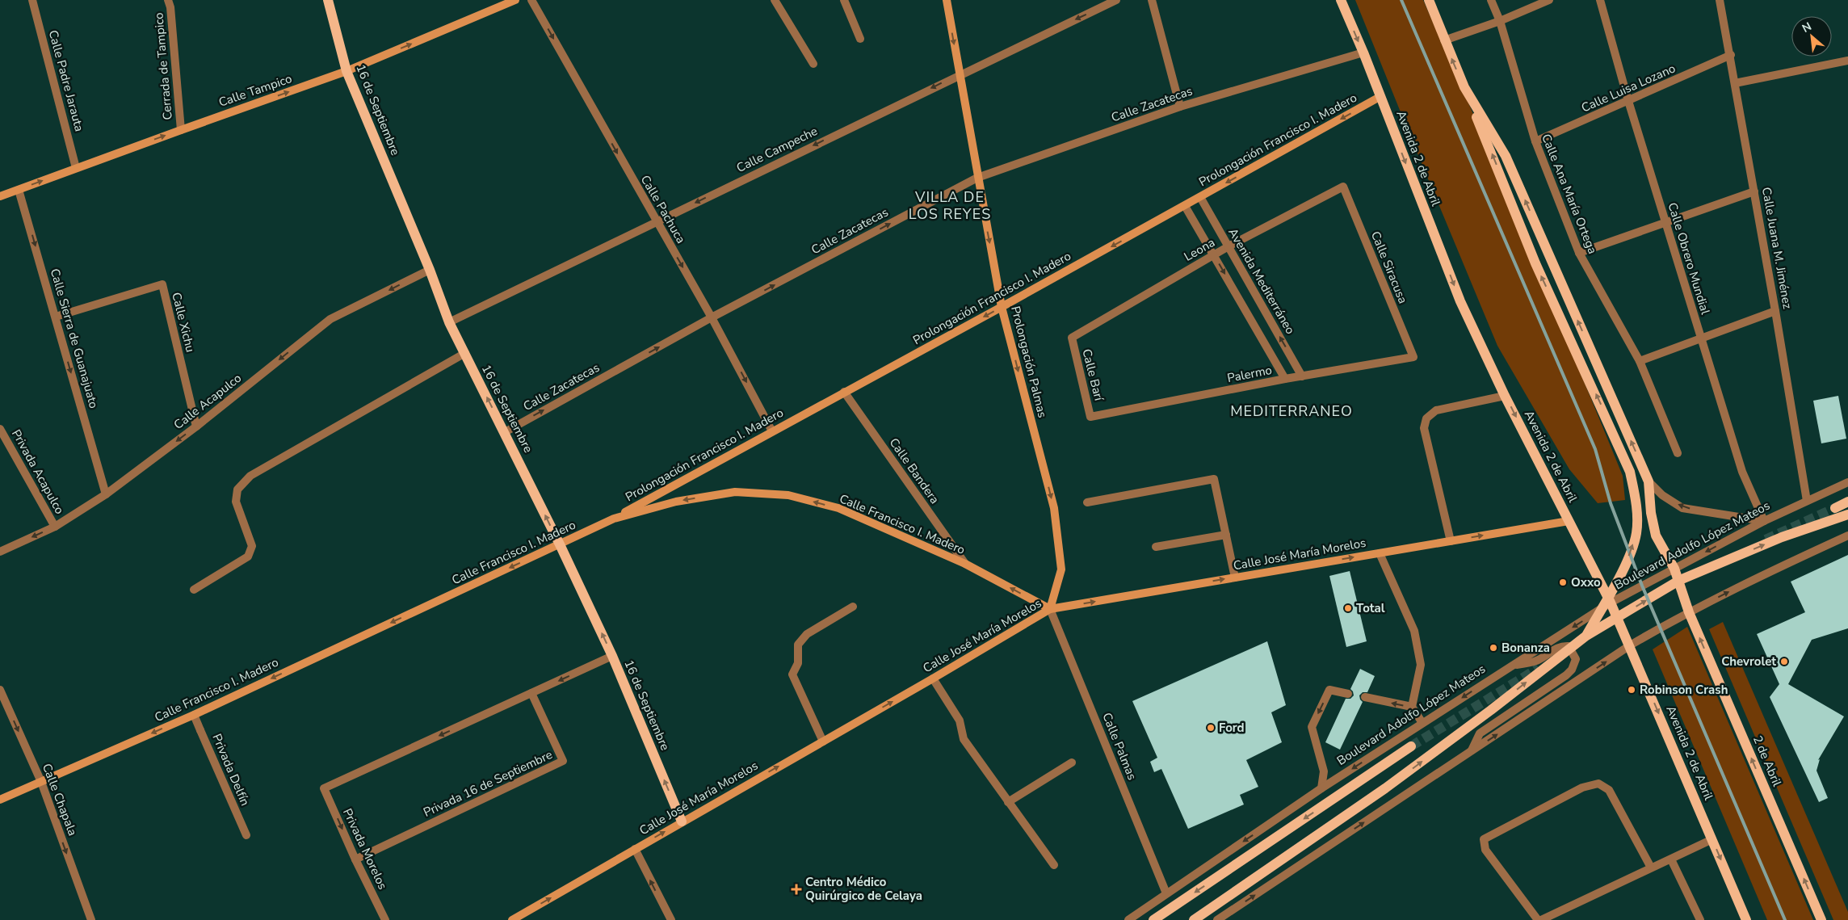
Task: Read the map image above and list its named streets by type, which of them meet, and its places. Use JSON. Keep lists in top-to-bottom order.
{
  "streets": {
    "main road": [
      "Calle Tampico",
      "16 de Septiembre",
      "Prolongación Francisco I. Madero",
      "Avenida 2 de Abril",
      "Prolongación Palmas",
      "Calle Francisco I. Madero",
      "Boulevard Adolfo López Mateos",
      "Calle José María Morelos",
      "2 de Abril"
    ],
    "street": [
      "Cerrada de Tampico",
      "Calle Padre Jarauta",
      "Calle Luisa Lozano",
      "Calle Zacatecas",
      "Calle Campeche",
      "Calle Ana María Ortega",
      "Calle Pachuca",
      "Calle Juana M. Jiménez",
      "Leona",
      "Calle Obrero Mundial",
      "Calle Siracusa",
      "Avenida Mediterráneo",
      "Calle Xichu",
      "Calle Sierra de Guanajuato",
      "Palermo",
      "Calle Barí",
      "Calle Acapulco",
      "Calle Bandera",
      "Privada Acapulco",
      "Calle Palmas",
      "Privada Delfín",
      "Privada 16 de Septiembre",
      "Calle Chapala",
      "Privada Morelos"
    ]
  },
  "crossings": [
    ["Cerrada de Tampico", "Calle Tampico"],
    ["Calle Padre Jarauta", "Calle Tampico"],
    ["Calle Luisa Lozano", "Calle Ana María Ortega"],
    ["Calle Luisa Lozano", "Calle Juana M. Jiménez"],
    ["Calle Luisa Lozano", "Calle Obrero Mundial"],
    ["Calle Tampico", "16 de Septiembre"],
    ["Calle Tampico", "Calle Sierra de Guanajuato"],
    ["Calle Zacatecas", "16 de Septiembre"],
    ["Calle Zacatecas", "Avenida 2 de Abril"],
    ["Calle Zacatecas", "Calle Pachuca"],
    ["Calle Zacatecas", "Prolongación Palmas"],
    ["16 de Septiembre", "Calle Campeche"],
    ["16 de Septiembre", "Calle Acapulco"],
    ["16 de Septiembre", "Calle Francisco I. Madero"],
    ["16 de Septiembre", "Calle José María Morelos"],
    ["Prolongación Francisco I. Madero", "Avenida 2 de Abril"],
    ["Prolongación Francisco I. Madero", "Calle Pachuca"],
    ["Prolongación Francisco I. Madero", "Avenida Mediterráneo"],
    ["Prolongación Francisco I. Madero", "Prolongación Palmas"],
    ["Prolongación Francisco I. Madero", "Calle Bandera"],
    ["Prolongación Francisco I. Madero", "Calle Francisco I. Madero"],
    ["Calle Campeche", "Calle Pachuca"],
    ["Calle Campeche", "Prolongación Palmas"],
    ["Avenida 2 de Abril", "Boulevard Adolfo López Mateos"],
    ["Avenida 2 de Abril", "Calle José María Morelos"],
    ["Calle Juana M. Jiménez", "Boulevard Adolfo López Mateos"],
    ["Leona", "Calle Siracusa"],
    ["Leona", "Avenida Mediterráneo"],
    ["Leona", "Calle Barí"],
    ["Calle Obrero Mundial", "Boulevard Adolfo López Mateos"],
    ["Calle Siracusa", "Palermo"],
    ["Avenida Mediterráneo", "Palermo"],
    ["Calle Xichu", "Calle Sierra de Guanajuato"],
    ["Calle Xichu", "Calle Acapulco"],
    ["Calle Sierra de Guanajuato", "Calle Acapulco"],
    ["Prolongación Palmas", "Calle Francisco I. Madero"],
    ["Prolongación Palmas", "Calle José María Morelos"],
    ["Prolongación Palmas", "Calle Palmas"],
    ["Palermo", "Calle Barí"],
    ["Calle Acapulco", "Privada Acapulco"],
    ["Calle Bandera", "Calle Francisco I. Madero"],
    ["Calle Francisco I. Madero", "Calle José María Morelos"],
    ["Calle Francisco I. Madero", "Calle Palmas"],
    ["Calle Francisco I. Madero", "Privada Delfín"],
    ["Calle Francisco I. Madero", "Calle Chapala"],
    ["Boulevard Adolfo López Mateos", "Calle Palmas"],
    ["Boulevard Adolfo López Mateos", "2 de Abril"],
    ["Calle José María Morelos", "Calle Palmas"],
    ["Privada 16 de Septiembre", "Privada Morelos"]
  ],
  "one_way": [
    "Calle Tampico",
    "Calle Zacatecas",
    "16 de Septiembre",
    "Prolongación Francisco I. Madero",
    "Calle Campeche",
    "Calle Pachuca",
    "Calle Sierra de Guanajuato",
    "Prolongación Palmas",
    "Calle Acapulco",
    "Calle Francisco I. Madero",
    "Calle José María Morelos",
    "Calle Chapala"
  ],
  "districts": ["VILLA DE LOS REYES", "MEDITERRANEO"],
  "places": {
    "other": [
      "Oxxo",
      "Total",
      "Bonanza",
      "Chevrolet",
      "Robinson Crash",
      "Ford"
    ],
    "health": ["Centro Médico Quirúrgico de Celaya"]
  },
  "north": "top left"
}
